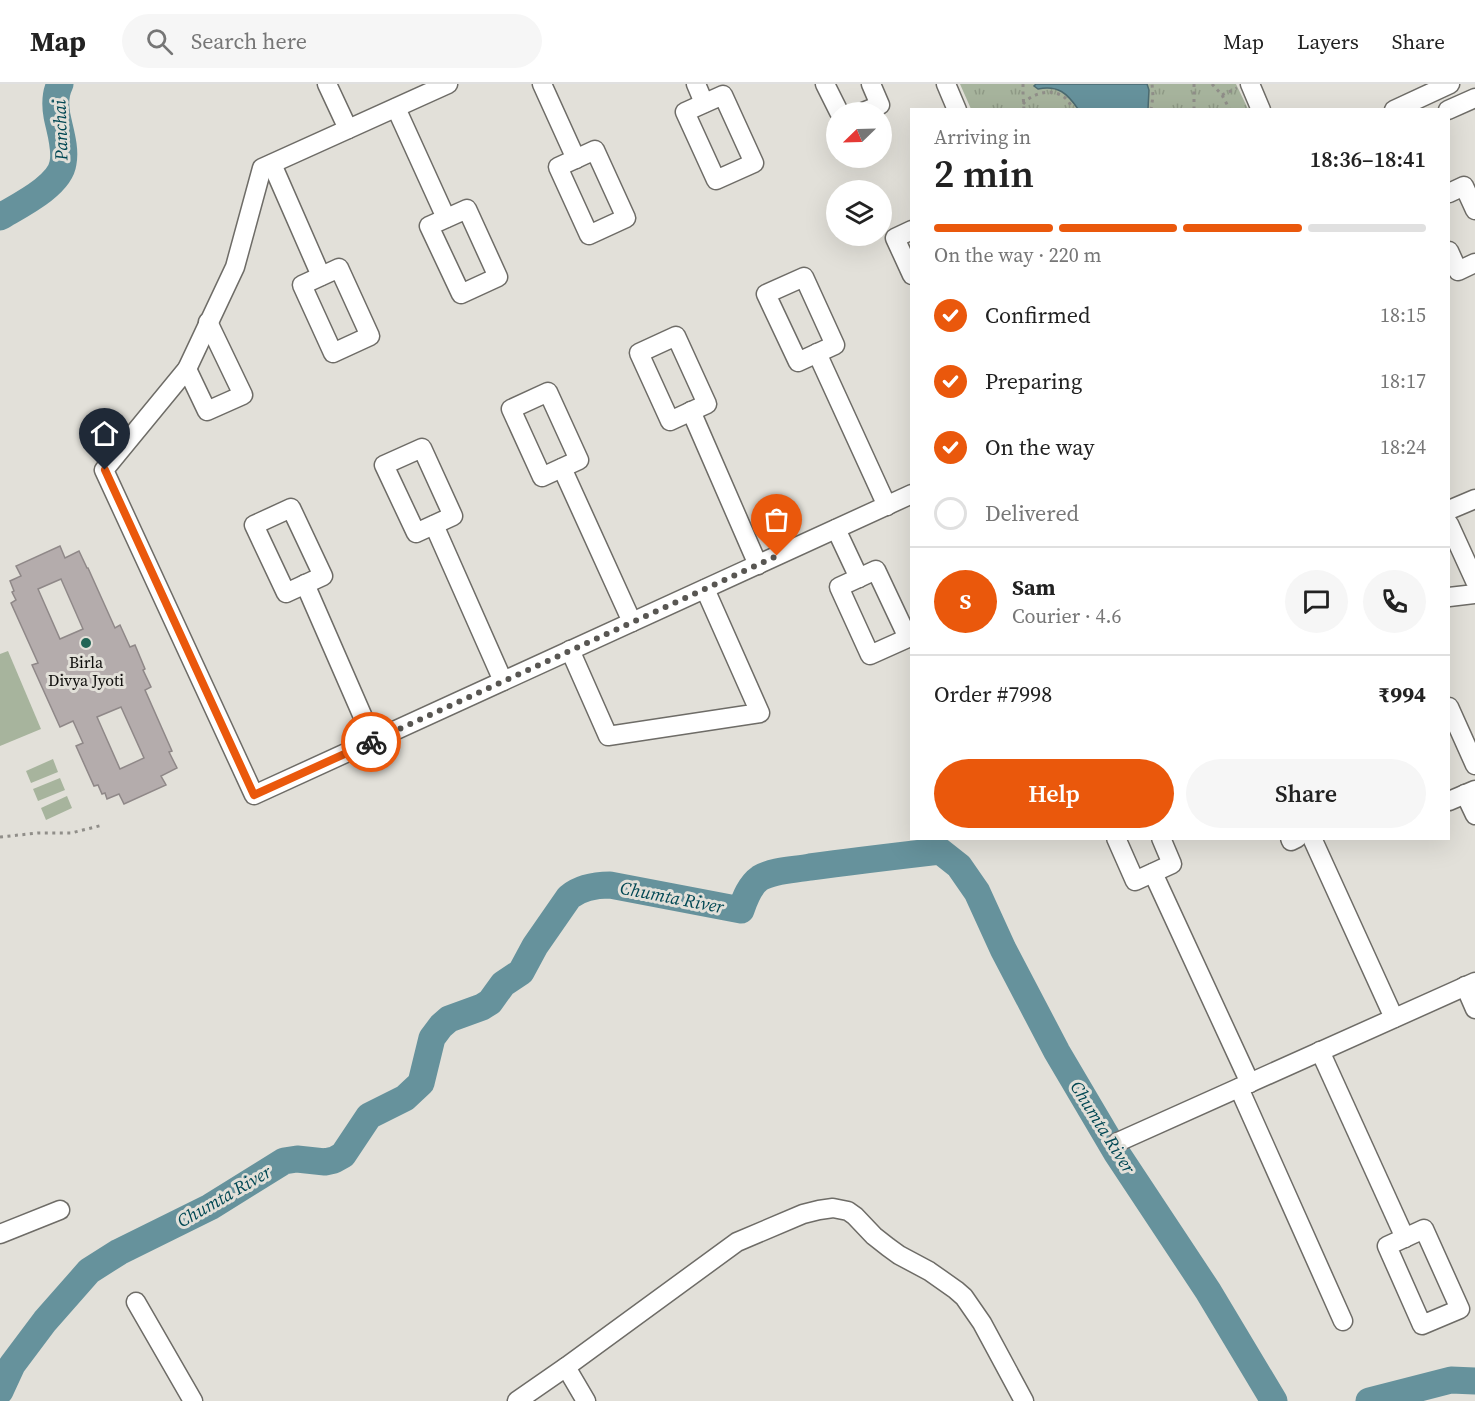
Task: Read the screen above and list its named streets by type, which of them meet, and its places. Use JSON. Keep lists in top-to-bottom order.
{
  "water": ["Panchai", "Chumta River"],
  "places": ["Birla Divya Jyoti"],
  "north": "bottom left",
  "page": {
    "header": "Map",
    "search": "Search here",
    "nav": ["Map", "Layers", "Share"],
    "heading": ["2 min", "Arriving in", "18:36–18:41"],
    "panel": [
      "Sam",
      "Courier · 4.6",
      "Order #7998",
      "₹994"
    ],
    "bar": "On the way · 220 m",
    "list": [
      ["Confirmed", "18:15"],
      ["Preparing", "18:17"],
      ["On the way", "18:24"],
      "Delivered"
    ],
    "round": "S",
    "buttons": ["Help", "Share"]
  }
}
